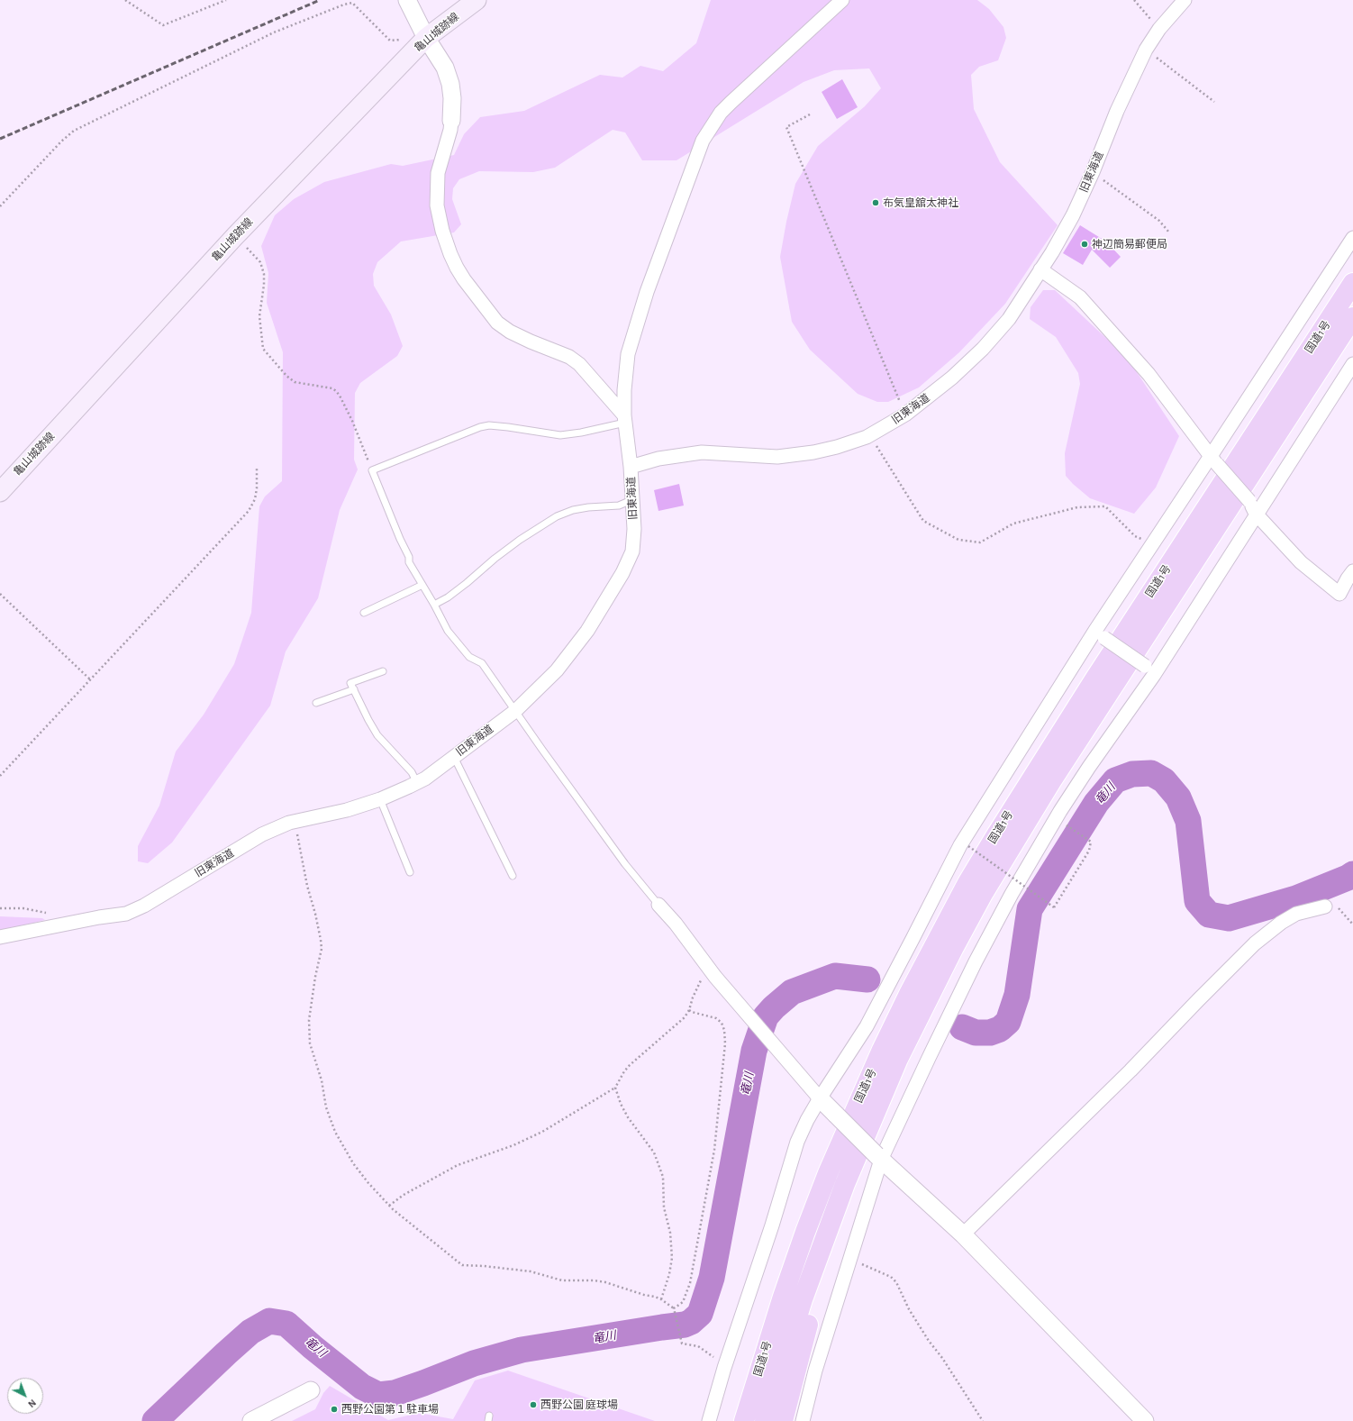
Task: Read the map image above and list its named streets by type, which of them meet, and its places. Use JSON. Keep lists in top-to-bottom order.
{
  "streets": {
    "highway": ["国道1号"],
    "main road": ["亀山城跡線"],
    "street": ["旧東海道"]
  },
  "water": ["竜川"],
  "places": [
    "布気皇舘太神社",
    "神辺簡易郵便局",
    "西野公園 庭球場",
    "西野公園第１駐車場"
  ],
  "north": "bottom right"
}
